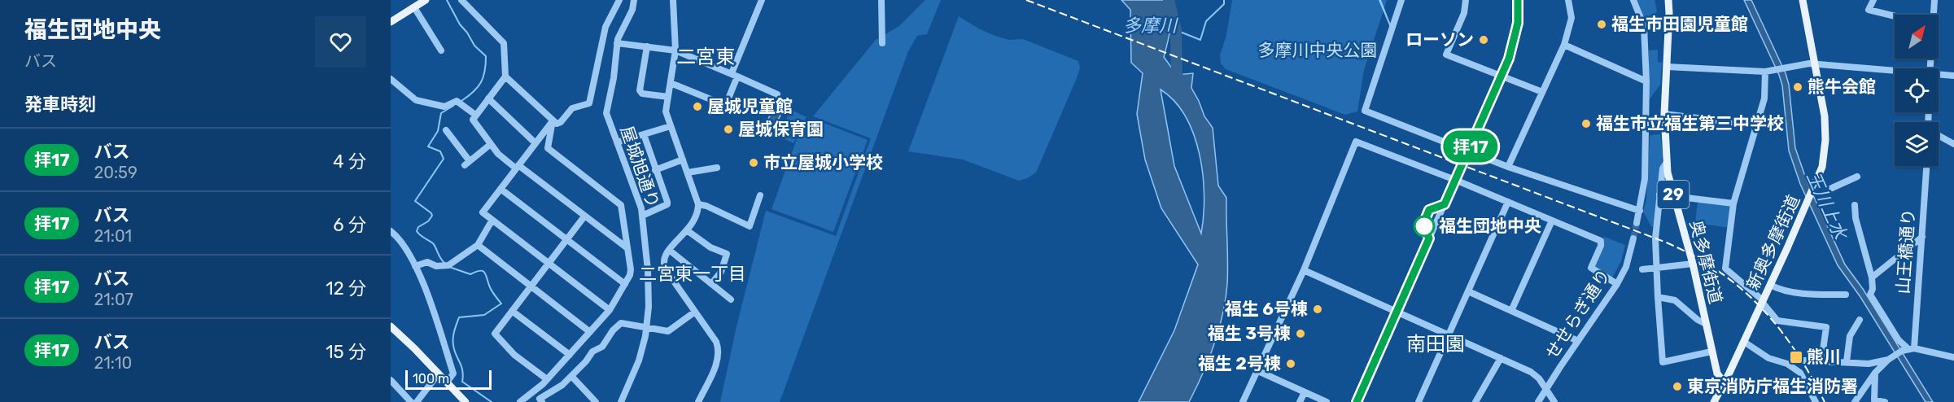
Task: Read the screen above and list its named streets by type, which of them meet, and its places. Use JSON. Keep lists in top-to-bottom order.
{
  "streets": {
    "main road": ["29", "新奥多摩街道", "奥多摩街道"],
    "street": ["屋城旭通り", "山王橋通り", "せせらぎ通り"]
  },
  "crossings": [
    ["新奥多摩街道", "奥多摩街道"]
  ],
  "districts": ["二宮東", "二宮東一丁目", "南田園"],
  "water": ["多摩川", "玉川上水"],
  "parks": ["多摩川中央公園"],
  "places": {
    "other": [
      "福生市田園児童館",
      "ローソン",
      "熊牛会館",
      "屋城児童館",
      "福生市立福生第三中学校",
      "屋城保育園",
      "市立屋城小学校",
      "福生団地中央",
      "福生 6号棟",
      "福生 3号棟",
      "福生 2号棟",
      "東京消防庁福生消防署"
    ],
    "transit": ["熊川"]
  },
  "lines": ["bus line 拝17"],
  "scale_bar": "100 m",
  "north": "top right",
  "page": {
    "heading": [
      ["福生団地中央", "バス"],
      "発車時刻"
    ],
    "on_map": "拝17",
    "list": [
      {
        "mark": "拝17",
        "name": "バス",
        "note": "20:59",
        "value": "4 分"
      },
      {
        "mark": "拝17",
        "name": "バス",
        "note": "21:01",
        "value": "6 分"
      },
      {
        "mark": "拝17",
        "name": "バス",
        "note": "21:07",
        "value": "12 分"
      },
      {
        "mark": "拝17",
        "name": "バス",
        "note": "21:10",
        "value": "15 分"
      }
    ],
    "scale": "100 m"
  }
}
